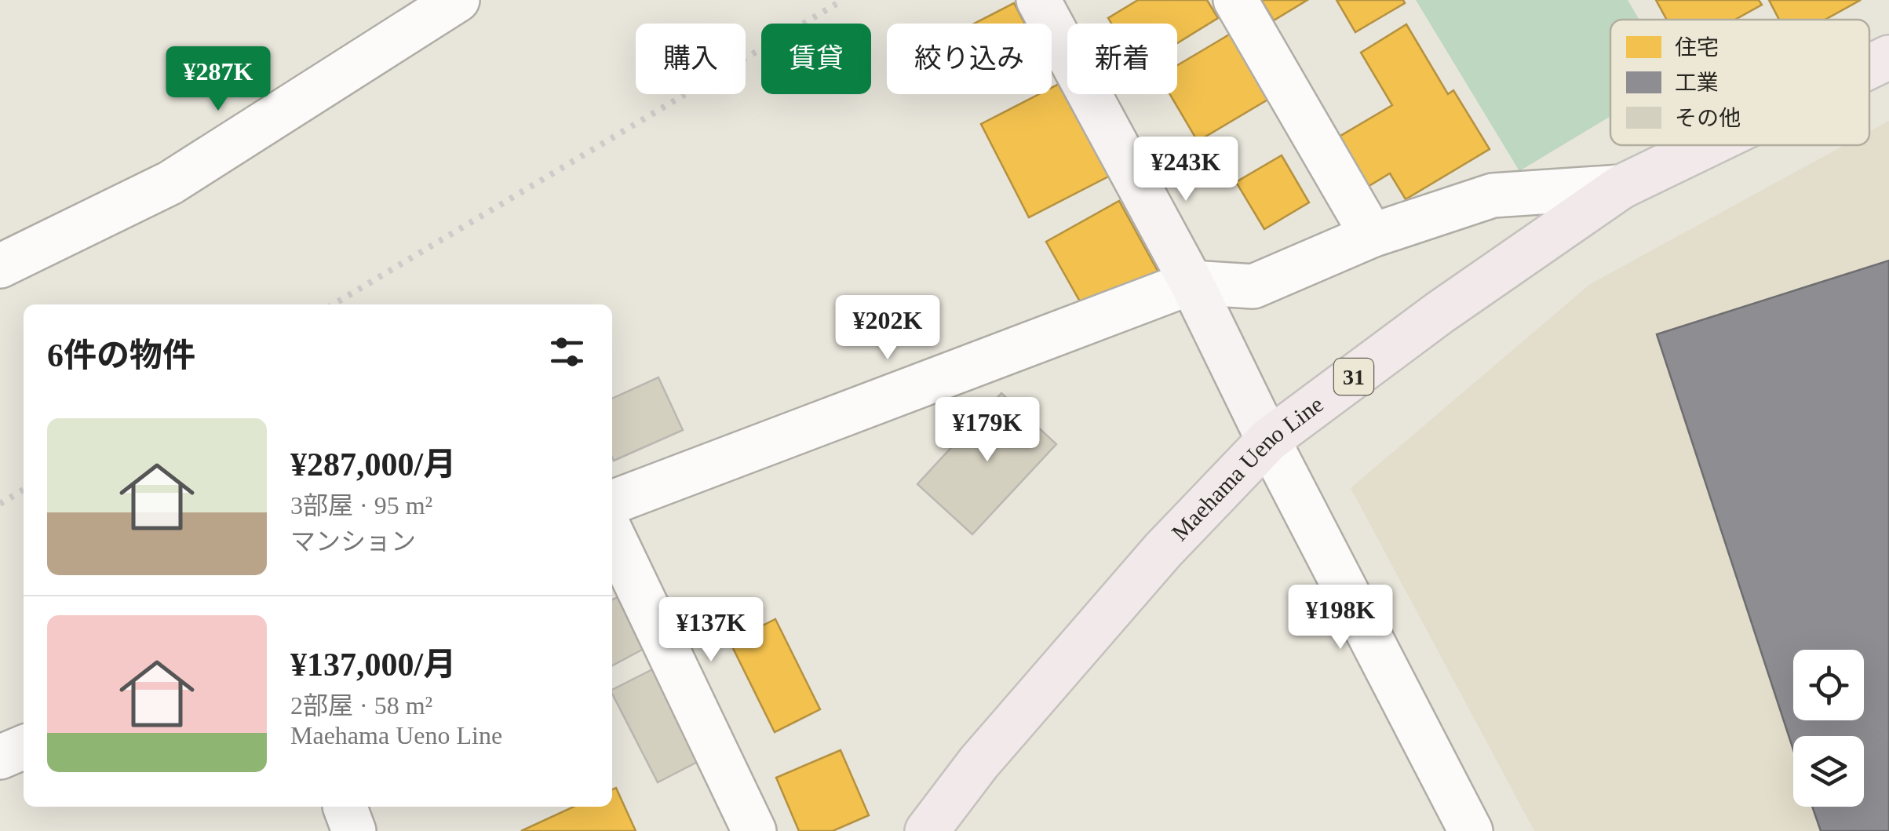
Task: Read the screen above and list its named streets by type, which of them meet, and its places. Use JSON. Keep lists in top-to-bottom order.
{
  "streets": {
    "main road": ["31", "Maehama Ueno Line"]
  },
  "legend": ["住宅", "工業", "その他"],
  "page": {
    "chip": [
      "購入",
      "賃貸",
      "絞り込み",
      "新着"
    ],
    "price": [
      "¥287K",
      "¥243K",
      "¥202K",
      "¥179K",
      "¥198K",
      "¥137K"
    ],
    "heading": "6件の物件",
    "list": [
      {
        "name": "¥287,000/月",
        "note": "3部屋 · 95 m² · マンション"
      },
      {
        "name": "¥137,000/月",
        "note": "2部屋 · 58 m² · Maehama Ueno Line"
      }
    ]
  }
}
